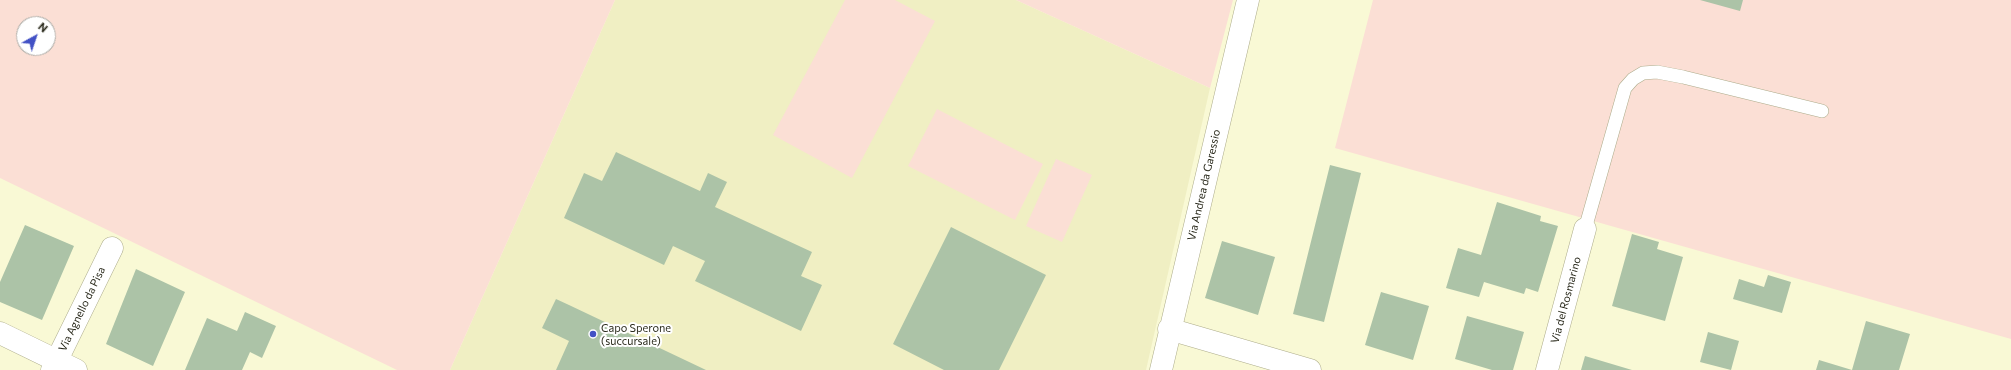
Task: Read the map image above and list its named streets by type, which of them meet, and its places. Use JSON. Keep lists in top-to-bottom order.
{
  "streets": {
    "street": ["Via Andrea da Garessio", "Via del Rosmarino", "Via Agnello da Pisa"]
  },
  "places": ["Capo Sperone (succursale)"],
  "north": "top right"
}
